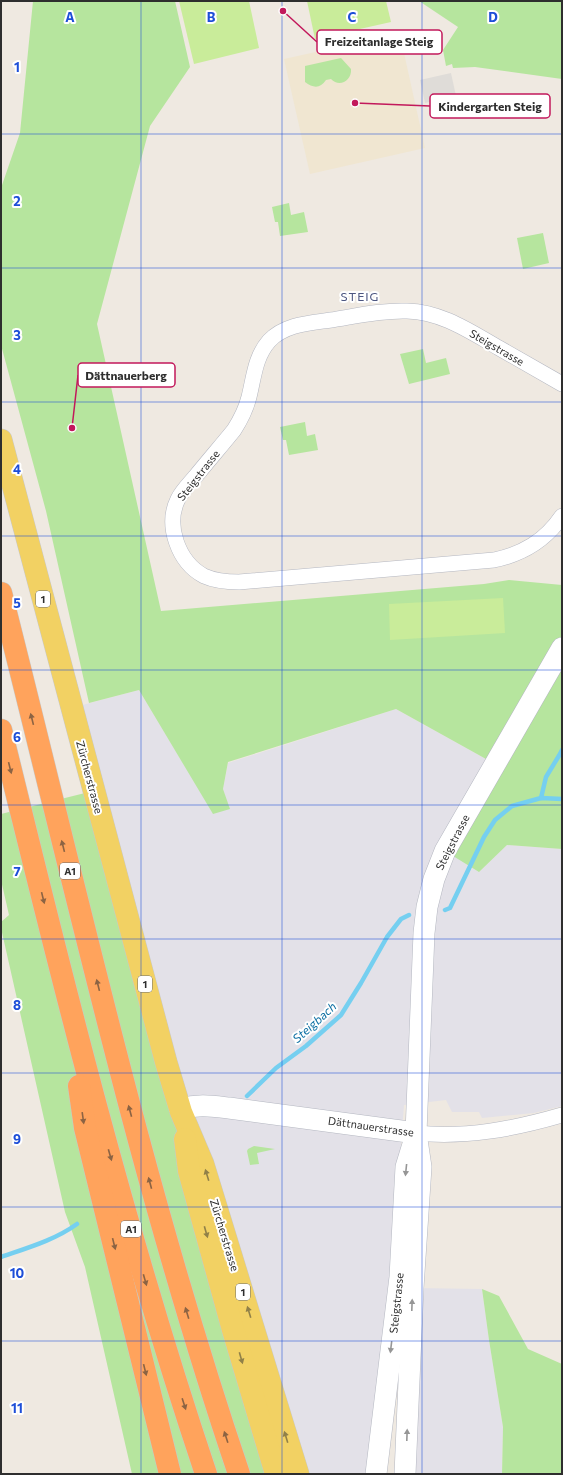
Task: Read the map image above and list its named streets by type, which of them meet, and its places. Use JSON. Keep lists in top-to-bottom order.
{
  "streets": {
    "highway": ["A1"],
    "main road": [
      "Steigstrasse",
      "1",
      "Zürcherstrasse",
      "Dättnauerstrasse"
    ]
  },
  "crossings": [
    ["Steigstrasse", "Dättnauerstrasse"],
    ["Zürcherstrasse", "Dättnauerstrasse"]
  ],
  "districts": ["STEIG"],
  "water": ["Steigbach"],
  "places": ["Freizeitanlage Steig", "Kindergarten Steig", "Dättnauerberg"],
  "grid": {
    "columns": [
      "A",
      "B",
      "C",
      "D"
    ],
    "rows": [
      "1",
      "2",
      "3",
      "4",
      "5",
      "6",
      "7",
      "8",
      "9",
      "10",
      "11"
    ]
  }
}
